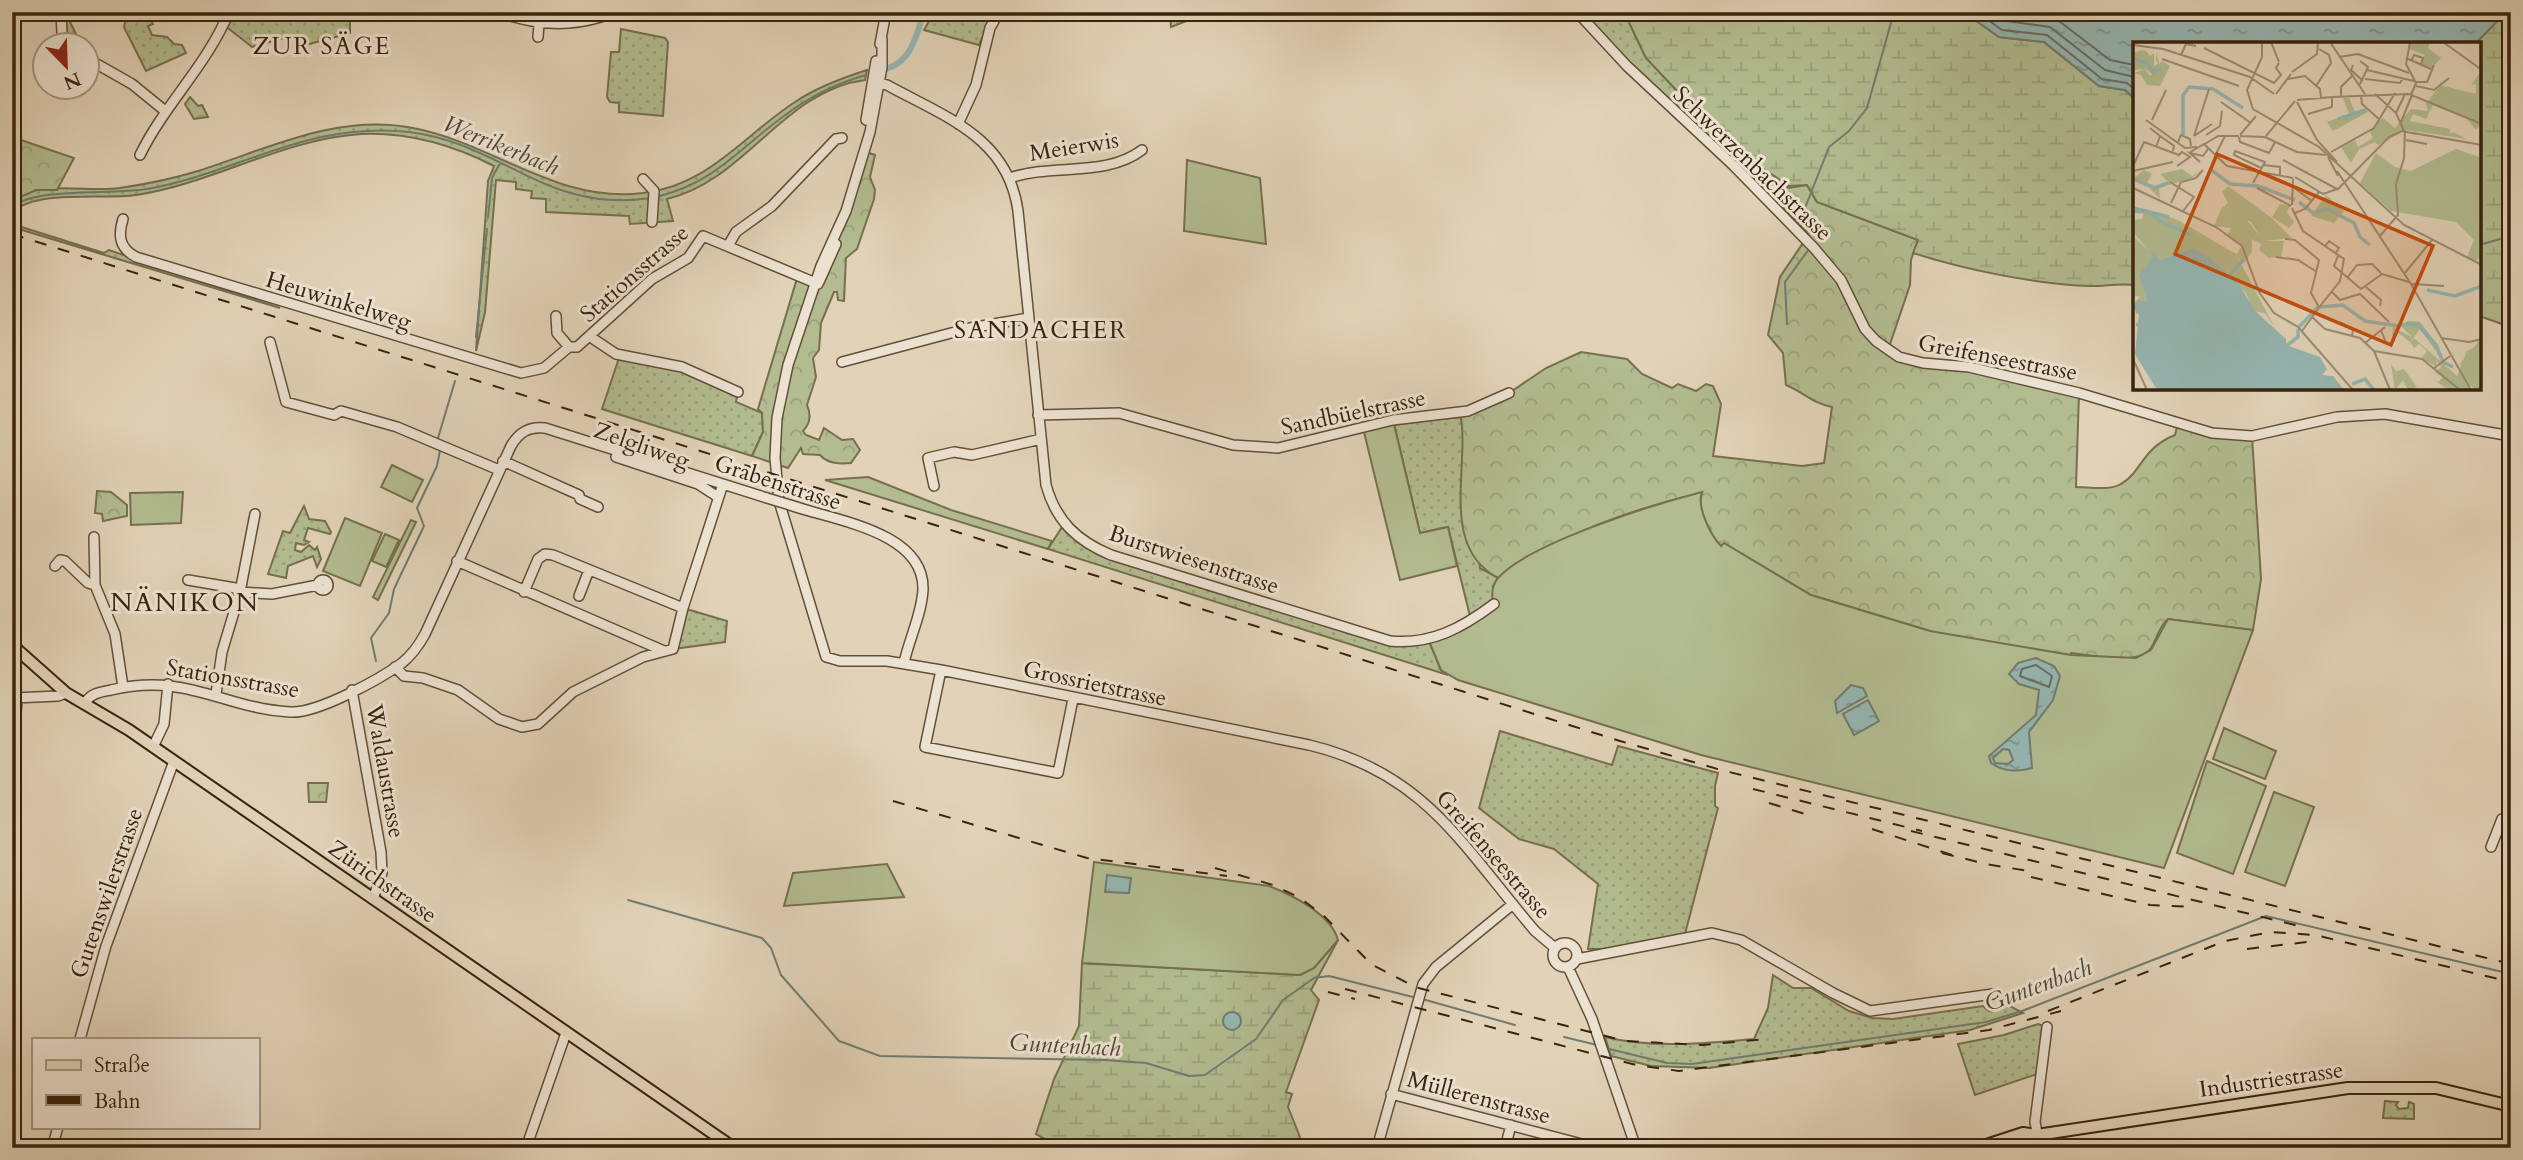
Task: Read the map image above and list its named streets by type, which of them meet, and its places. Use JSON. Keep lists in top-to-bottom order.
{
  "streets": {
    "main road": ["Zürichstrasse", "Industriestrasse"],
    "street": [
      "Meierwis",
      "Schwerzenbachstrasse",
      "Stationsstrasse",
      "Heuwinkelweg",
      "Greifenseestrasse",
      "Sandbüelstrasse",
      "Zelgliweg",
      "Grabenstrasse",
      "Burstwiesenstrasse",
      "Grossrietstrasse",
      "Waldaustrasse",
      "Gutenswilerstrasse",
      "Müllerenstrasse"
    ]
  },
  "crossings": [
    ["Meierwis", "Burstwiesenstrasse"],
    ["Schwerzenbachstrasse", "Greifenseestrasse"],
    ["Stationsstrasse", "Heuwinkelweg"],
    ["Stationsstrasse", "Grabenstrasse"],
    ["Stationsstrasse", "Waldaustrasse"],
    ["Stationsstrasse", "Zürichstrasse"],
    ["Greifenseestrasse", "Grossrietstrasse"],
    ["Sandbüelstrasse", "Burstwiesenstrasse"],
    ["Zelgliweg", "Grabenstrasse"],
    ["Grabenstrasse", "Grossrietstrasse"],
    ["Waldaustrasse", "Zürichstrasse"],
    ["Zürichstrasse", "Gutenswilerstrasse"]
  ],
  "districts": ["ZUR SÄGE", "SANDACHER", "NÄNIKON"],
  "water": ["Werrikerbach", "Guntenbach"],
  "legend": ["Straße", "Bahn"],
  "north": "bottom right"
}
